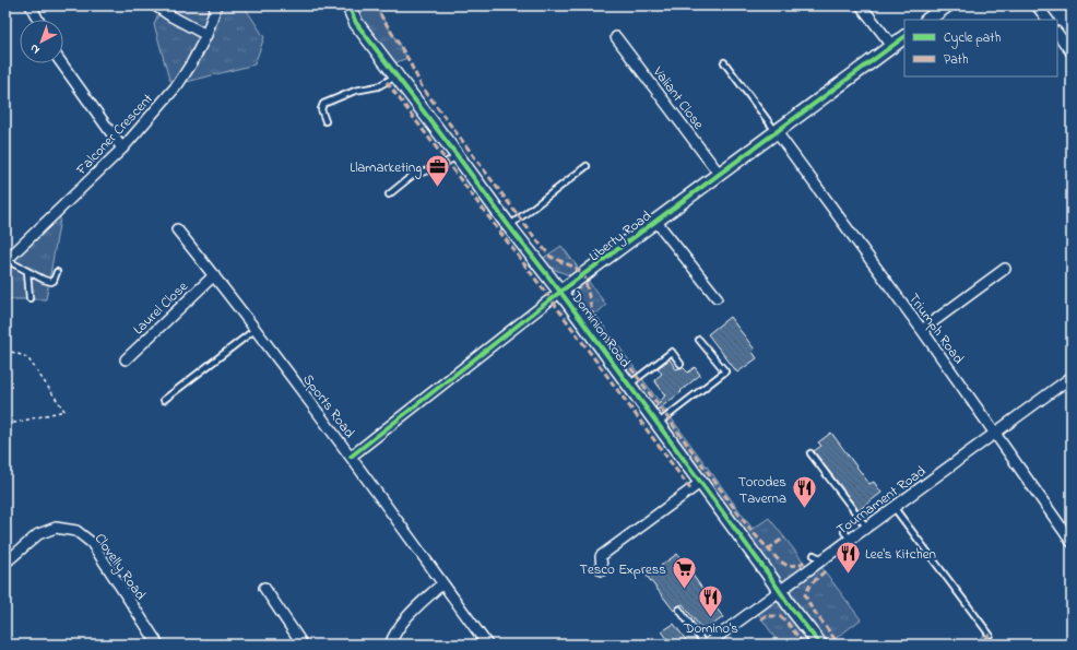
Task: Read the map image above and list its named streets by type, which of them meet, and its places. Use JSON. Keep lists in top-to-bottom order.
{
  "streets": {
    "street": [
      "Valiant Close",
      "Falconer Crescent",
      "Liberty Road",
      "Laurel Close",
      "Triumph Road",
      "Dominion Road",
      "Sports Road",
      "Tournament Road",
      "Clovelly Road"
    ]
  },
  "crossings": [
    ["Valiant Close", "Liberty Road"],
    ["Liberty Road", "Triumph Road"],
    ["Liberty Road", "Dominion Road"],
    ["Liberty Road", "Sports Road"],
    ["Laurel Close", "Sports Road"],
    ["Triumph Road", "Tournament Road"],
    ["Dominion Road", "Tournament Road"]
  ],
  "places": {
    "office": ["Llamarketing"],
    "restaurant": ["Torodes Taverna", "Lee's Kitchen", "Domino's"],
    "supermarket": ["Tesco Express"]
  },
  "legend": ["Cycle path", "Path"],
  "north": "bottom left"
}
